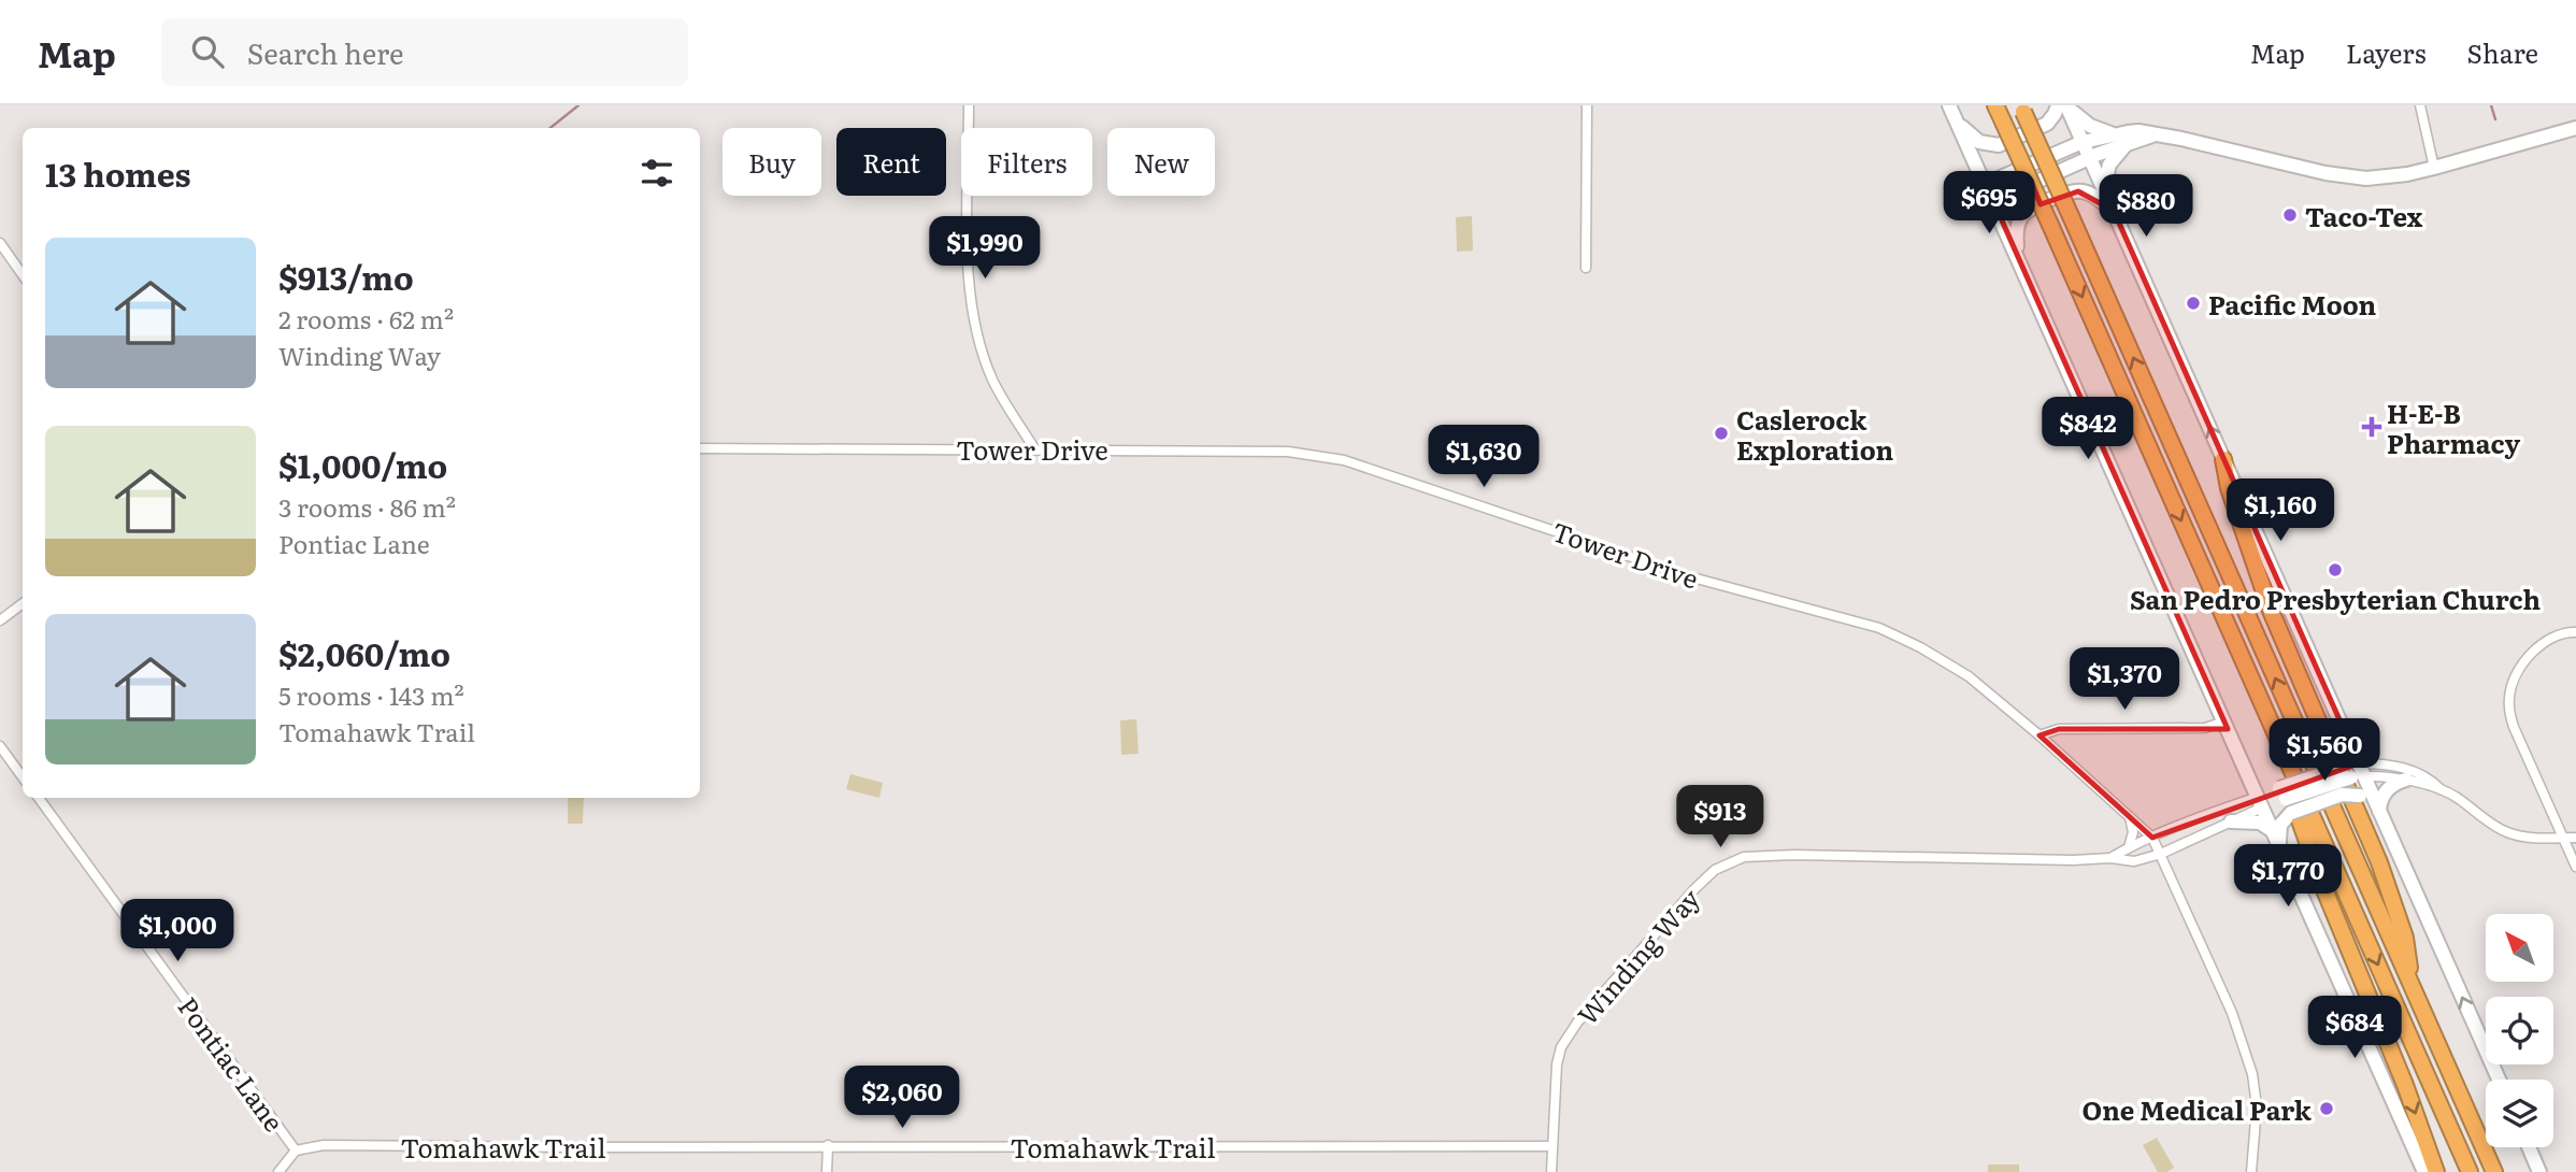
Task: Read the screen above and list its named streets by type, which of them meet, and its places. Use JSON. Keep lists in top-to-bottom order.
{
  "streets": {
    "street": [
      "Tower Drive",
      "Winding Way",
      "Pontiac Lane",
      "Tomahawk Trail"
    ]
  },
  "crossings": [
    ["Tower Drive", "Winding Way"],
    ["Winding Way", "Tomahawk Trail"],
    ["Pontiac Lane", "Tomahawk Trail"]
  ],
  "places": {
    "other": [
      "Taco-Tex",
      "Pacific Moon",
      "Caslerock Exploration",
      "San Pedro Presbyterian Church",
      "One Medical Park"
    ],
    "health": ["H-E-B Pharmacy"]
  },
  "north": "top left",
  "page": {
    "header": "Map",
    "search": "Search here",
    "nav": ["Map", "Layers", "Share"],
    "chip": [
      "Buy",
      "Rent",
      "Filters",
      "New"
    ],
    "heading": "13 homes",
    "price": [
      "$695",
      "$880",
      "$1,990",
      "$842",
      "$1,630",
      "$1,160",
      "$1,370",
      "$1,560",
      "$913",
      "$1,770",
      "$1,000",
      "$684",
      "$2,060"
    ],
    "list": [
      {
        "name": "$913/mo",
        "note": "2 rooms · 62 m² · Winding Way"
      },
      {
        "name": "$1,000/mo",
        "note": "3 rooms · 86 m² · Pontiac Lane"
      },
      {
        "name": "$2,060/mo",
        "note": "5 rooms · 143 m² · Tomahawk Trail"
      }
    ]
  }
}
